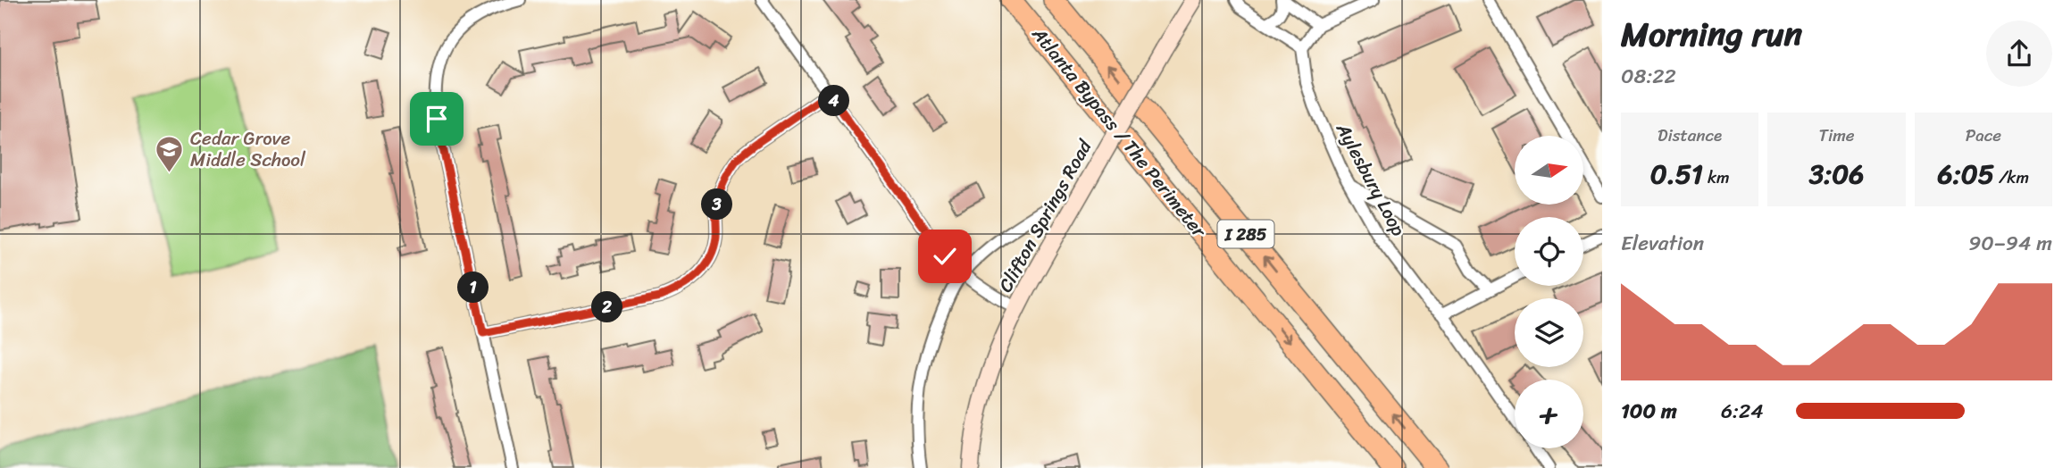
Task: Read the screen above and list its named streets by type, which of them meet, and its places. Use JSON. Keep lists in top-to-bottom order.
{
  "streets": {
    "highway": ["Atlanta Bypass / The Perimeter", "I 285"],
    "street": ["Aylesbury Loop", "Clifton Springs Road"]
  },
  "places": {
    "school or university": ["Cedar Grove Middle School"]
  },
  "north": "right",
  "page": {
    "heading": ["Morning run", "08:22"],
    "pins": [
      "4",
      "3",
      "1",
      "2"
    ],
    "stats": [
      ["Distance", "0.51 km"],
      ["Time", "3:06"],
      ["Pace", "6:05 /km"]
    ],
    "map_buttons": "+",
    "chart": ["Elevation", "90–94 m"],
    "list": [
      {
        "name": "100 m",
        "note": "6:24"
      }
    ]
  }
}
